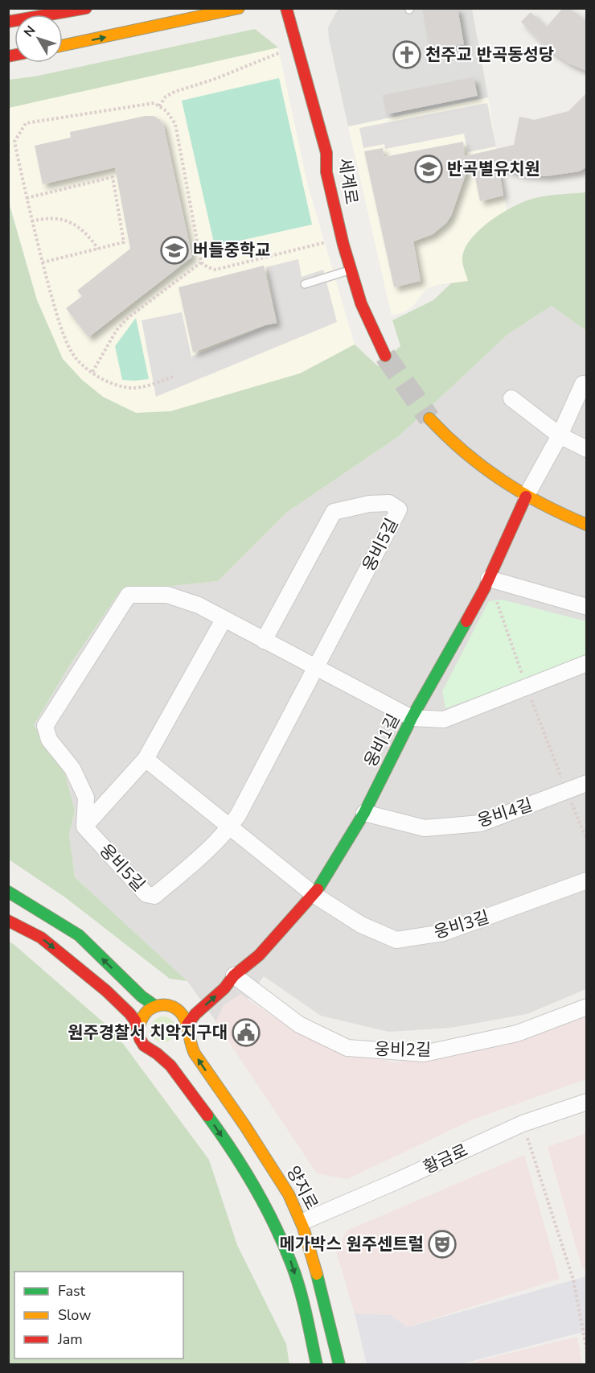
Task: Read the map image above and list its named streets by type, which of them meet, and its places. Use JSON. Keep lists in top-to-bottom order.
{
  "streets": {
    "street": [
      "세계로",
      "웅비5길",
      "웅비1길",
      "웅비4길",
      "웅비3길",
      "웅비2길",
      "황금로",
      "양지로"
    ]
  },
  "crossings": [
    ["웅비1길", "웅비4길"],
    ["웅비1길", "웅비3길"],
    ["웅비1길", "웅비2길"]
  ],
  "places": {
    "church": ["천주교 반곡동성당"],
    "school or university": ["반곡별유치원", "버들중학교"],
    "public building": ["원주경찰서 치악지구대"],
    "theatre": ["메가박스 원주센트럴"]
  },
  "legend": ["Fast", "Slow", "Jam"],
  "north": "top left"
}
